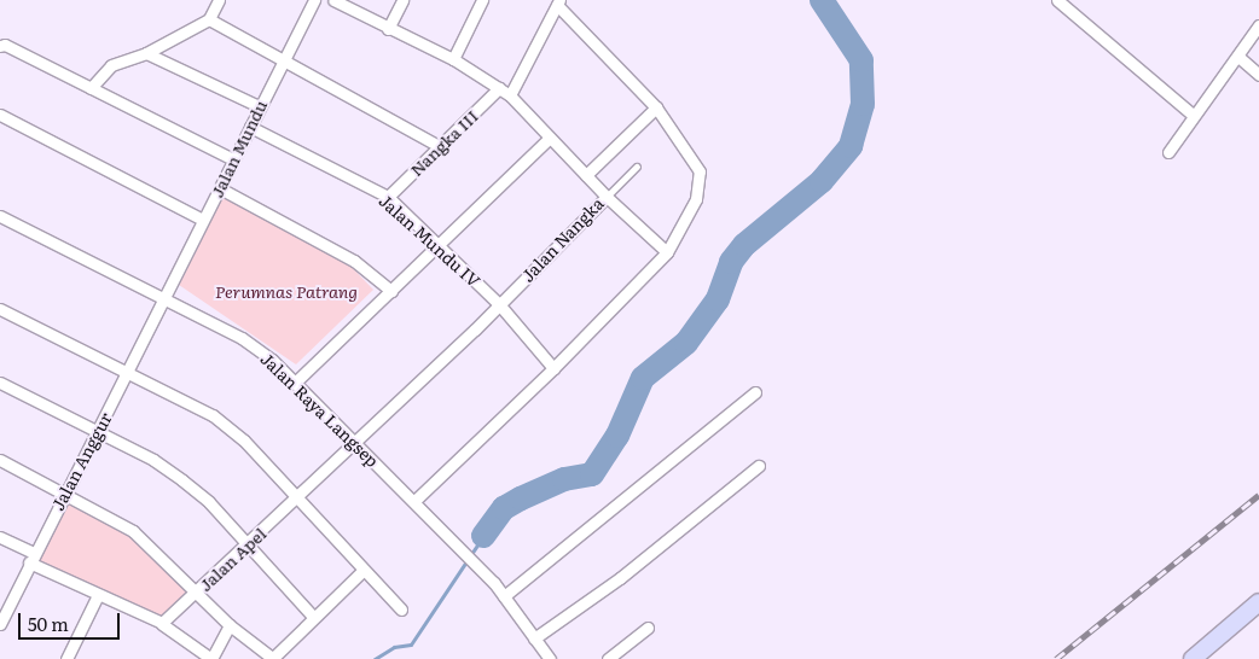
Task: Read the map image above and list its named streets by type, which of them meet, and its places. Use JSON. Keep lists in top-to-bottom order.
{
  "streets": {
    "street": [
      "Nangka III",
      "Jalan Mundu",
      "Jalan Nangka",
      "Jalan Mundu IV",
      "Jalan Raya Langsep",
      "Jalan Anggur",
      "Jalan Apel"
    ]
  },
  "crossings": [
    ["Nangka III", "Jalan Nangka"],
    ["Nangka III", "Jalan Mundu IV"],
    ["Jalan Mundu", "Jalan Mundu IV"],
    ["Jalan Mundu", "Jalan Raya Langsep"],
    ["Jalan Mundu", "Jalan Anggur"],
    ["Jalan Nangka", "Jalan Mundu IV"],
    ["Jalan Nangka", "Jalan Raya Langsep"],
    ["Jalan Nangka", "Jalan Apel"],
    ["Jalan Raya Langsep", "Jalan Anggur"],
    ["Jalan Raya Langsep", "Jalan Apel"]
  ],
  "parks": ["Perumnas Patrang"],
  "scale_bar": "50 m"
}
